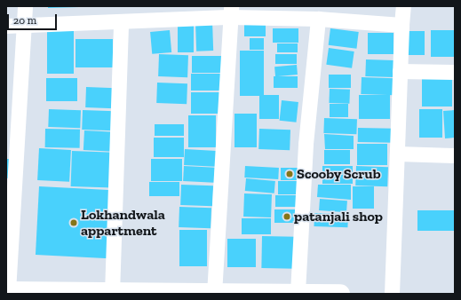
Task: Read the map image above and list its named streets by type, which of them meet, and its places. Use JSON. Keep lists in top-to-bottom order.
{
  "places": ["Scooby Scrub", "patanjali shop", "Lokhandwala appartment"],
  "scale_bar": "20 m"
}
